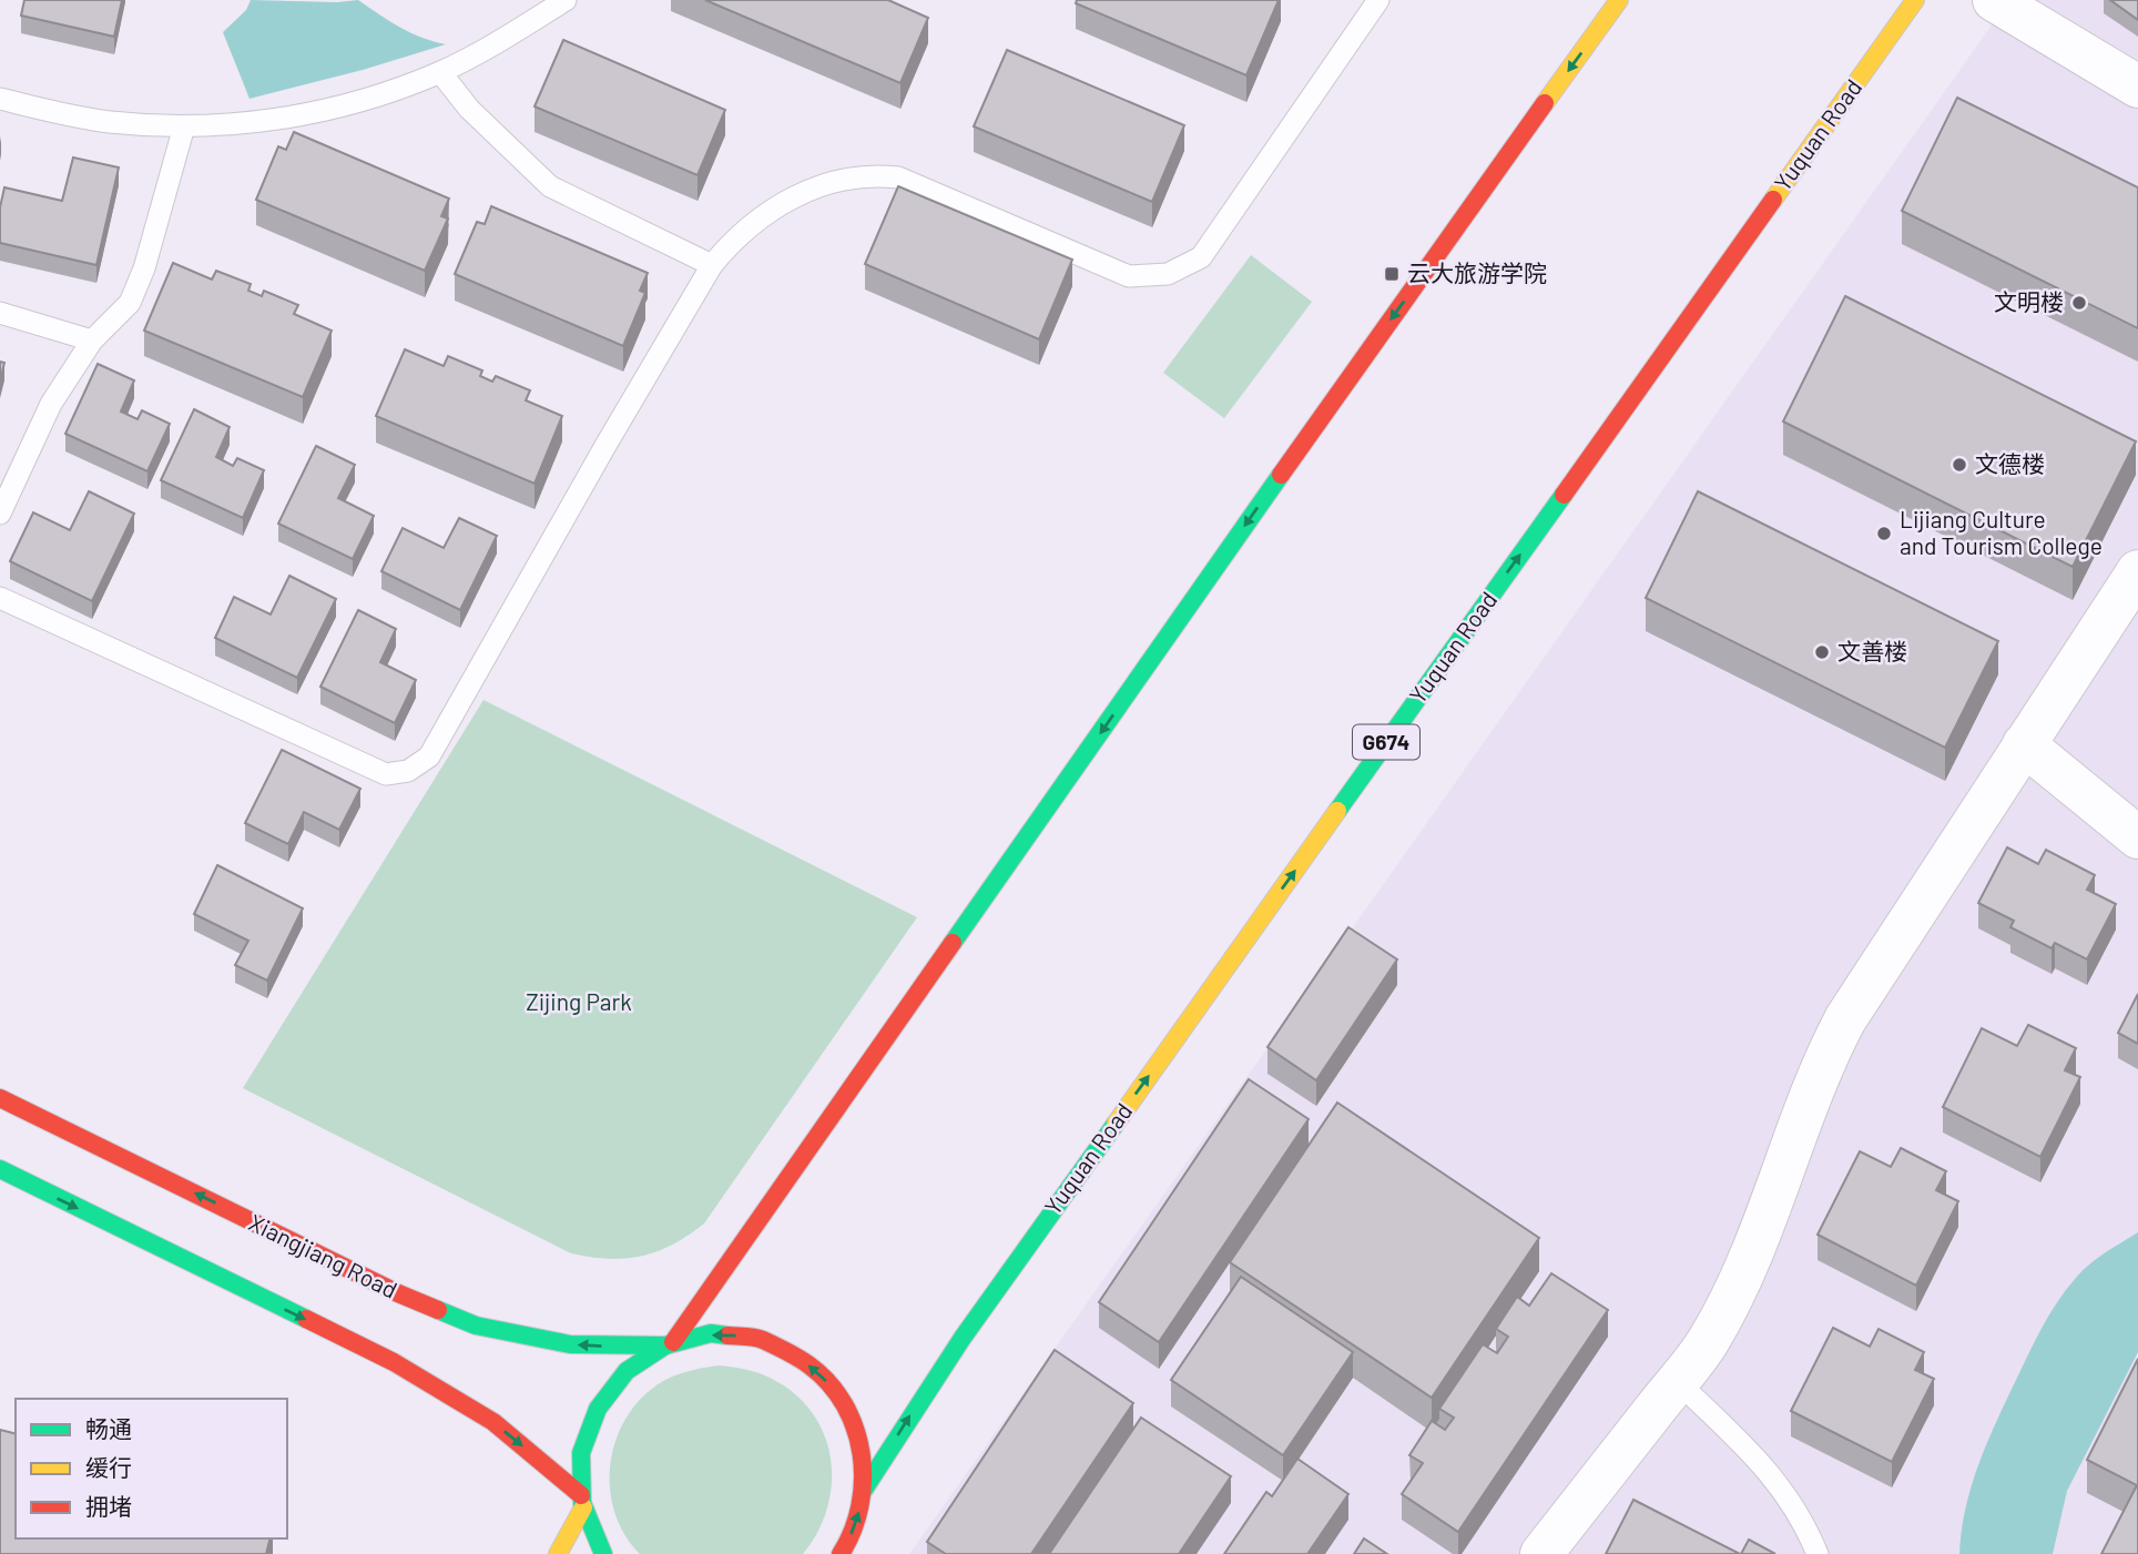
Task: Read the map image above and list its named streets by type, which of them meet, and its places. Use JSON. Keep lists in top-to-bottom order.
{
  "streets": {
    "main road": ["Yuquan Road", "G674", "Xiangjiang Road"]
  },
  "one_way": ["Yuquan Road"],
  "parks": ["Zijing Park"],
  "places": {
    "transit": ["云大旅游学院"],
    "other": [
      "文明楼",
      "文德楼",
      "Lijiang Culture and Tourism College",
      "文善楼"
    ]
  },
  "legend": ["畅通", "缓行", "拥堵"]
}
